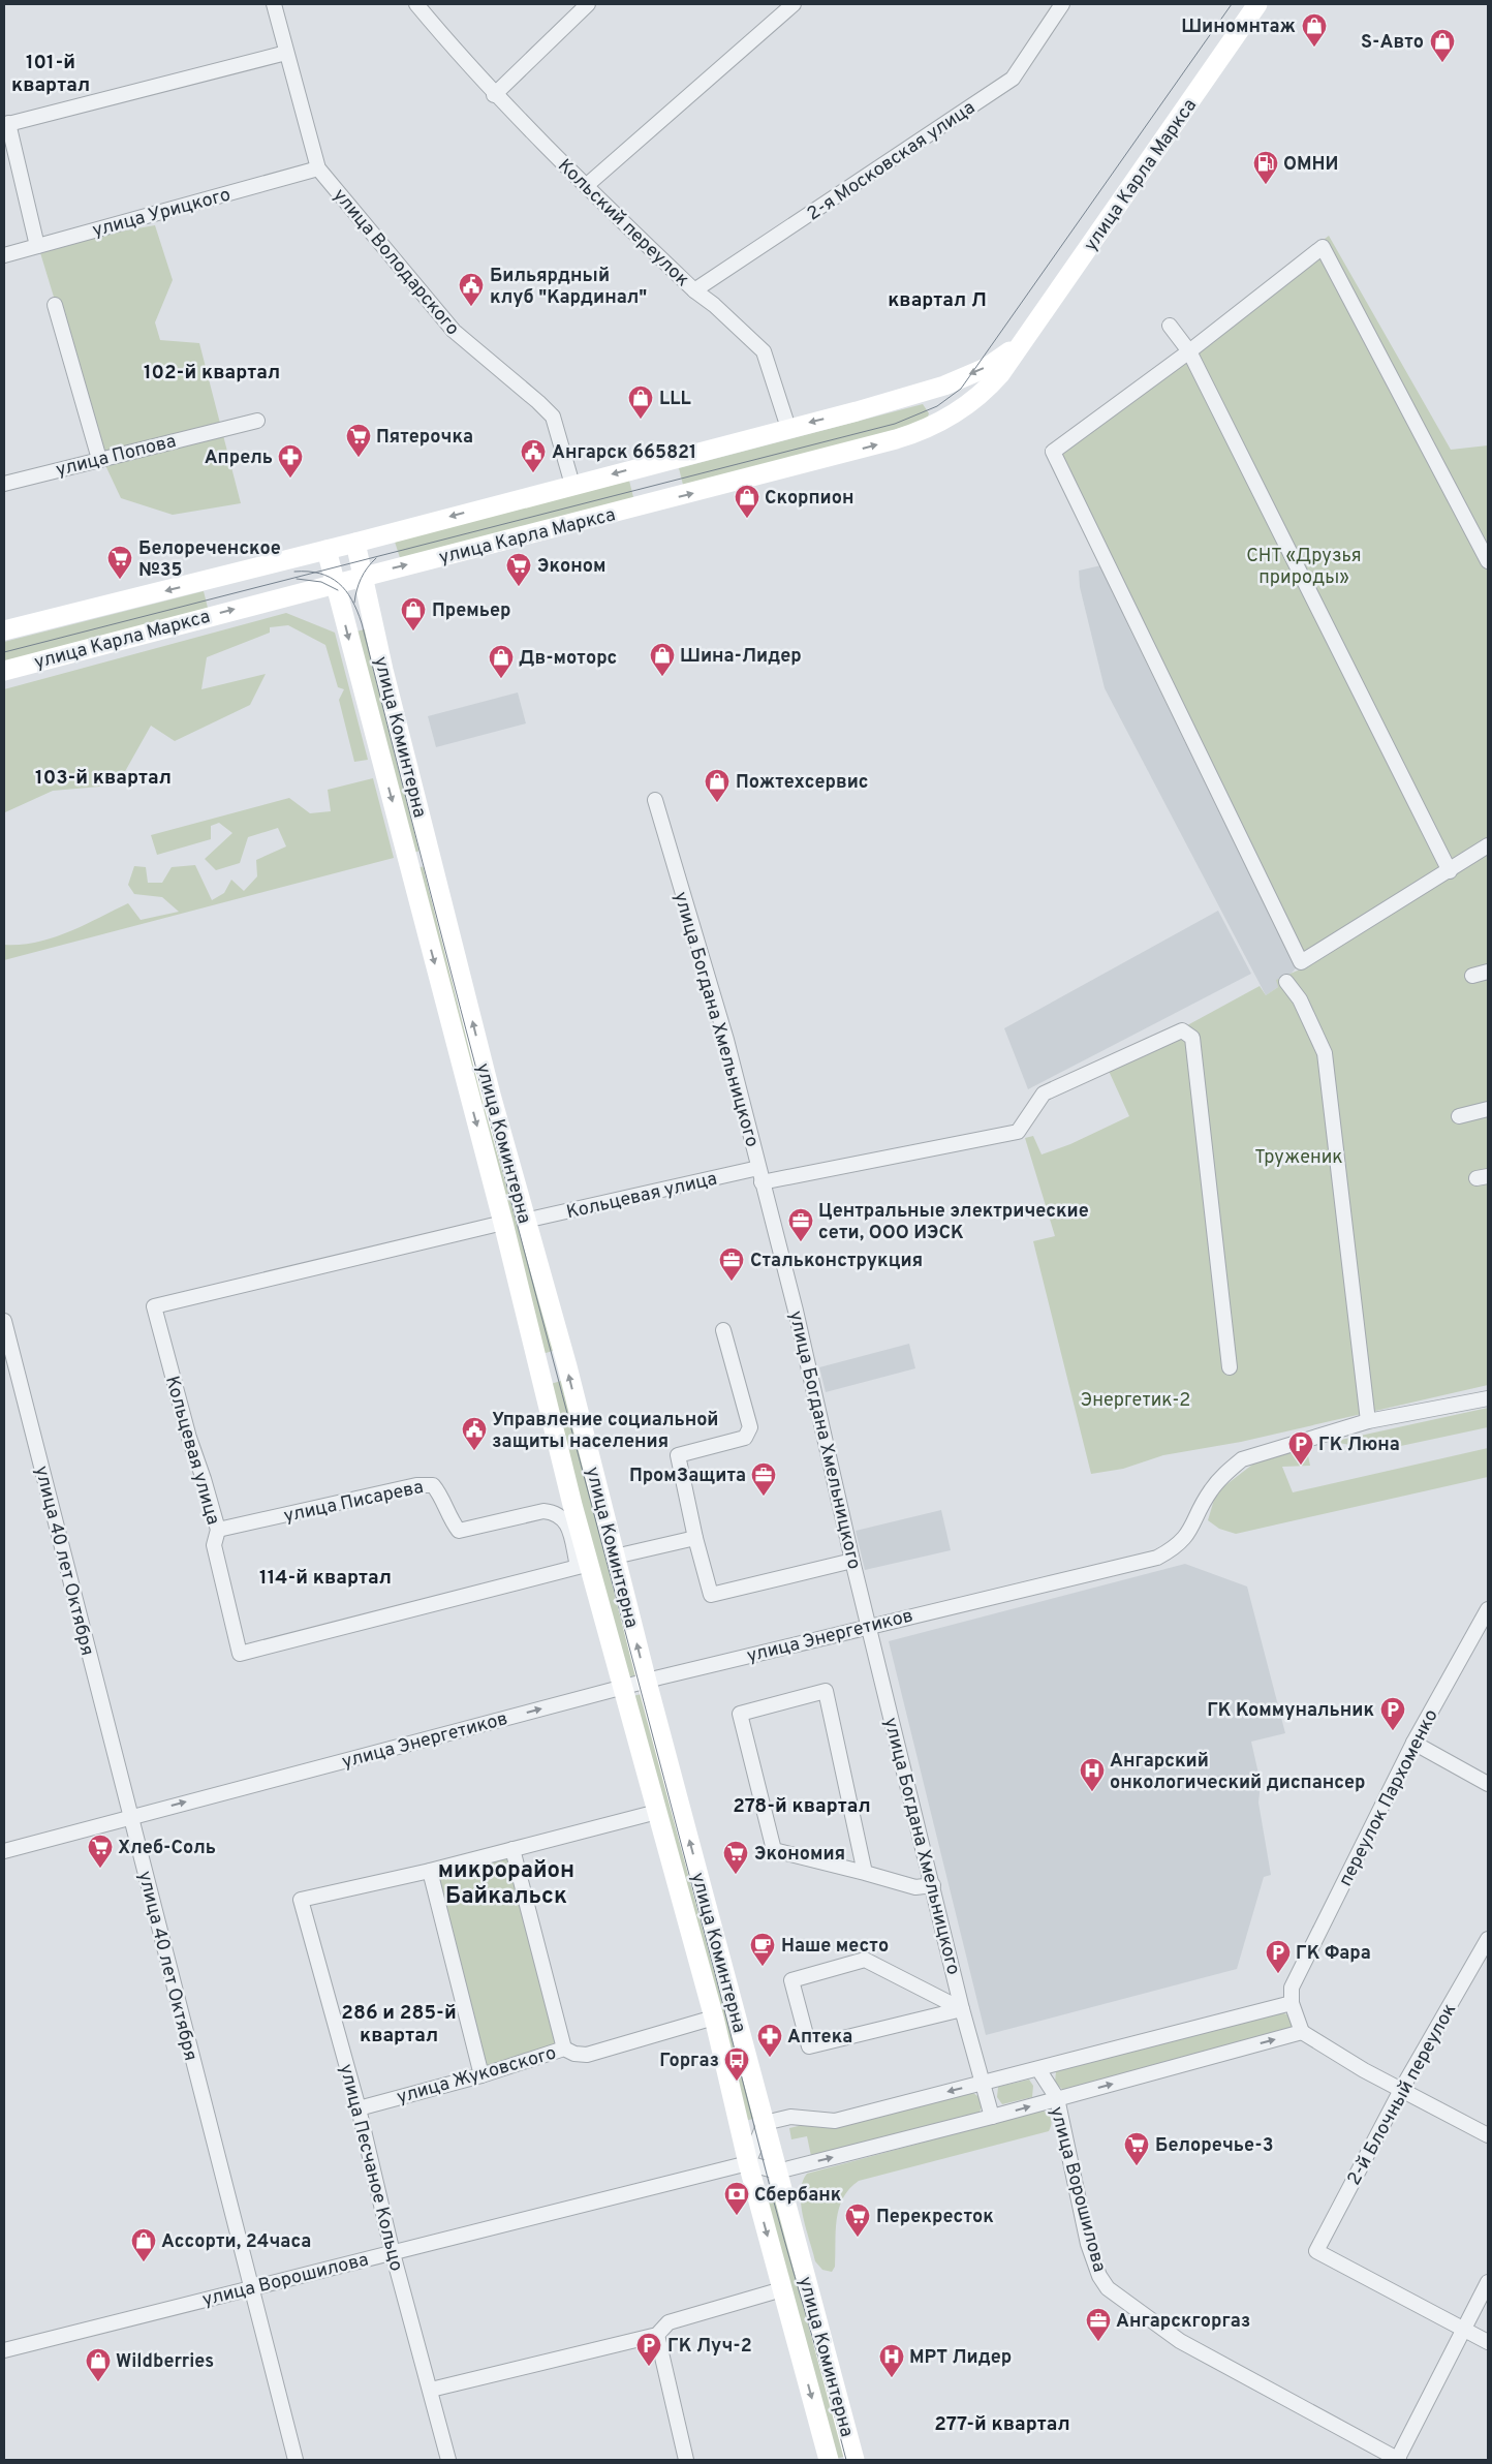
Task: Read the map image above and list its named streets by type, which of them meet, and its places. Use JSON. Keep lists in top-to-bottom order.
{
  "streets": {
    "street": [
      "2-я Московская улица",
      "улица Карла Маркса",
      "улица Урицкого",
      "Кольский переулок",
      "улица Володарского",
      "улица Попова",
      "улица Коминтерна",
      "улица Богдана Хмельницкого",
      "Кольцевая улица",
      "улица Писарева",
      "улица 40 лет Октября",
      "улица Энергетиков",
      "переулок Пархоменко",
      "улица Жуковского",
      "2-й Блочный переулок",
      "улица Песчаное Кольцо",
      "улица Ворошилова"
    ]
  },
  "crossings": [
    ["2-я Московская улица", "Кольский переулок"],
    ["улица Карла Маркса", "Кольский переулок"],
    ["улица Карла Маркса", "улица Володарского"],
    ["улица Карла Маркса", "улица Коминтерна"],
    ["улица Урицкого", "улица Володарского"],
    ["улица Коминтерна", "Кольцевая улица"],
    ["улица Коминтерна", "улица Писарева"],
    ["улица Коминтерна", "улица Энергетиков"],
    ["улица Коминтерна", "улица Жуковского"],
    ["улица Коминтерна", "улица Песчаное Кольцо"],
    ["улица Коминтерна", "улица Ворошилова"],
    ["улица Богдана Хмельницкого", "Кольцевая улица"],
    ["улица Богдана Хмельницкого", "улица Энергетиков"],
    ["улица Богдана Хмельницкого", "улица Ворошилова"],
    ["Кольцевая улица", "улица Писарева"],
    ["улица 40 лет Октября", "улица Энергетиков"],
    ["улица 40 лет Октября", "улица Ворошилова"],
    ["улица Жуковского", "улица Песчаное Кольцо"],
    ["улица Песчаное Кольцо", "улица Ворошилова"]
  ],
  "districts": [
    "101-й квартал",
    "квартал Л",
    "102-й квартал",
    "103-й квартал",
    "114-й квартал",
    "278-й квартал",
    "микрорайон Байкальск",
    "286 и 285-й квартал",
    "277-й квартал"
  ],
  "parks": ["СНТ «Друзья природы»", "Труженик", "Энергетик-2"],
  "places": {
    "shop": [
      "Шиномнтаж",
      "S-Авто",
      "LLL",
      "Скорпион",
      "Премьер",
      "Шина-Лидер",
      "Дв-моторс",
      "Пожтехсервис",
      "Ассорти, 24часа",
      "Wildberries"
    ],
    "fuel station": ["ОМНИ"],
    "public building": ["Бильярдный клуб \"Кардинал\"", "Ангарск 665821", "Управление социальной защиты населения"],
    "supermarket": [
      "Пятерочка",
      "Белореченское №35",
      "Эконом",
      "Хлеб-Соль",
      "Экономия",
      "Белоречье-3",
      "Перекресток"
    ],
    "pharmacy": ["Апрель", "Аптека"],
    "office": [
      "Центральные электрические сети, ООО ИЭСК",
      "Стальконструкция",
      "ПромЗащита",
      "Ангарскгоргаз"
    ],
    "parking": [
      "ГК Люна",
      "ГК Коммунальник",
      "ГК Фара",
      "ГК Луч-2"
    ],
    "hospital": ["Ангарский онкологический диспансер", "МРТ Лидер"],
    "cafe": ["Наше место"],
    "bus stop": ["Горгаз"],
    "bank": ["Сбербанк"]
  }
}
